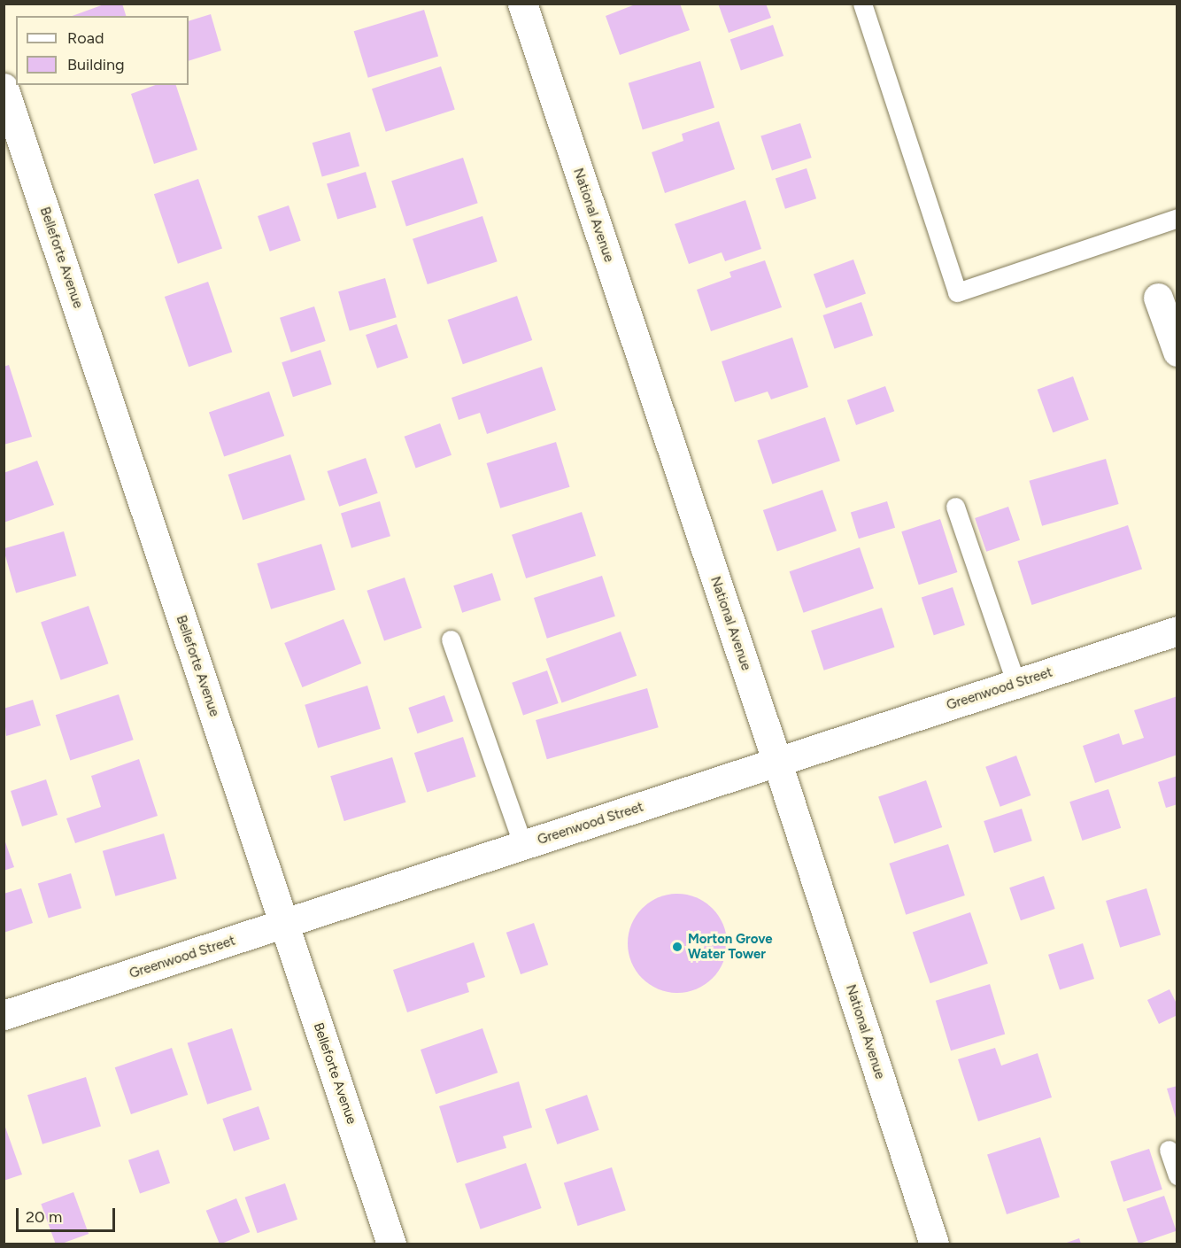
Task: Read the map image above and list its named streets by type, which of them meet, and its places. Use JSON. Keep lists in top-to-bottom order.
{
  "streets": {
    "street": ["National Avenue", "Belleforte Avenue", "Greenwood Street"]
  },
  "crossings": [
    ["National Avenue", "Greenwood Street"],
    ["Belleforte Avenue", "Greenwood Street"]
  ],
  "places": ["Morton Grove Water Tower"],
  "legend": ["Road", "Building"],
  "scale_bar": "20 m"
}
